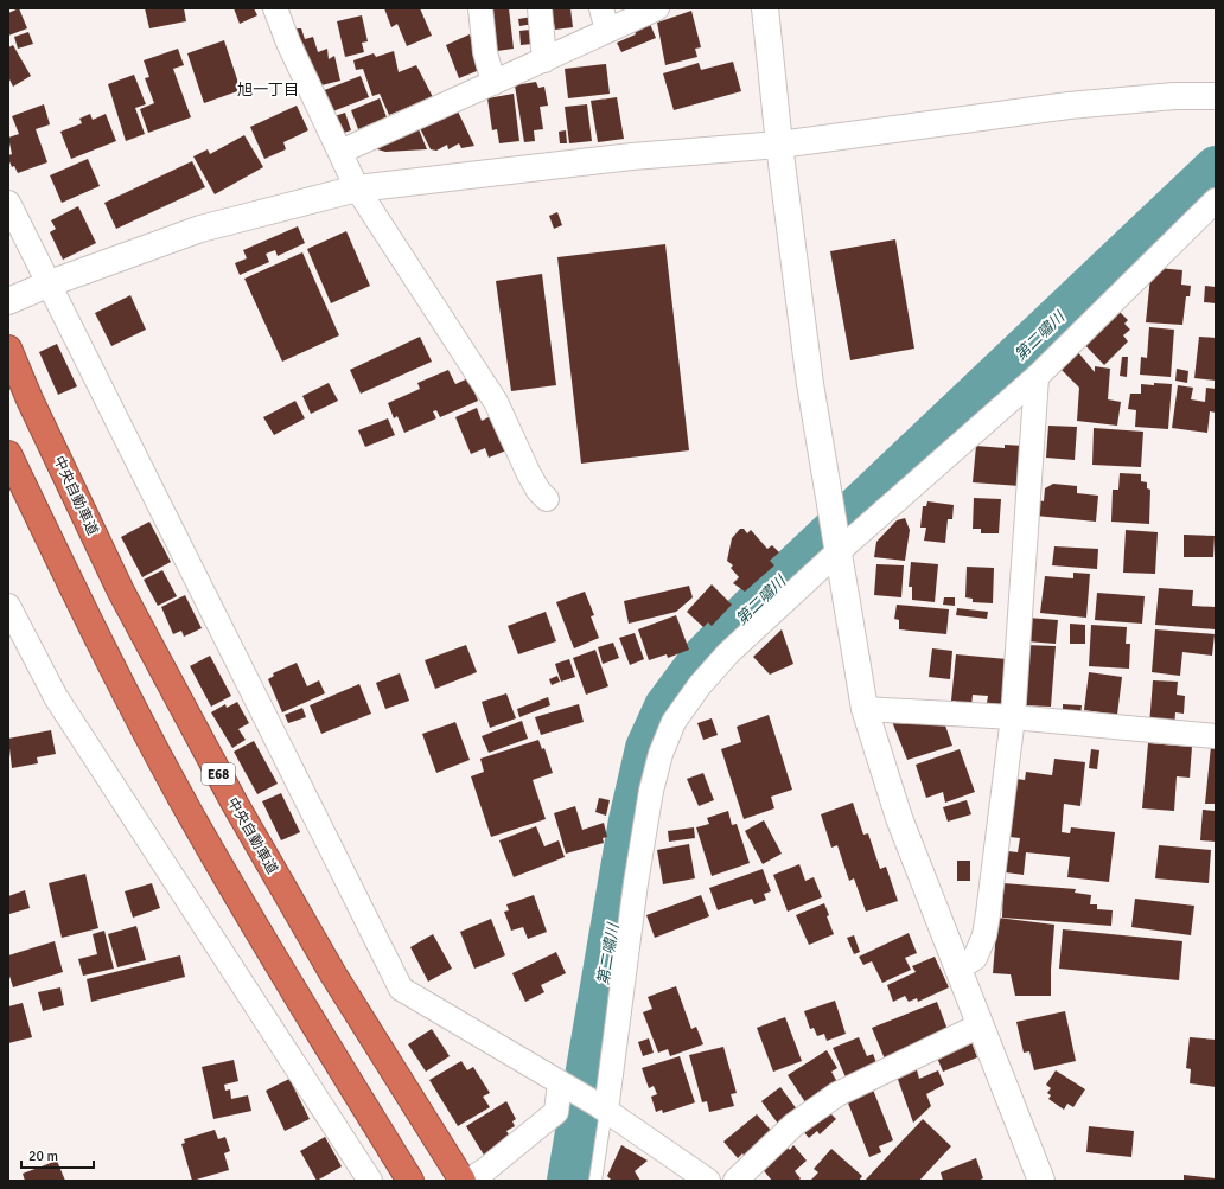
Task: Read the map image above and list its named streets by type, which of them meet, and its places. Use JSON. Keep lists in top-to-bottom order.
{
  "streets": {
    "highway": ["中央自動車道", "E68"]
  },
  "districts": ["旭一丁目"],
  "water": ["第二嘯川"],
  "scale_bar": "20 m"
}
